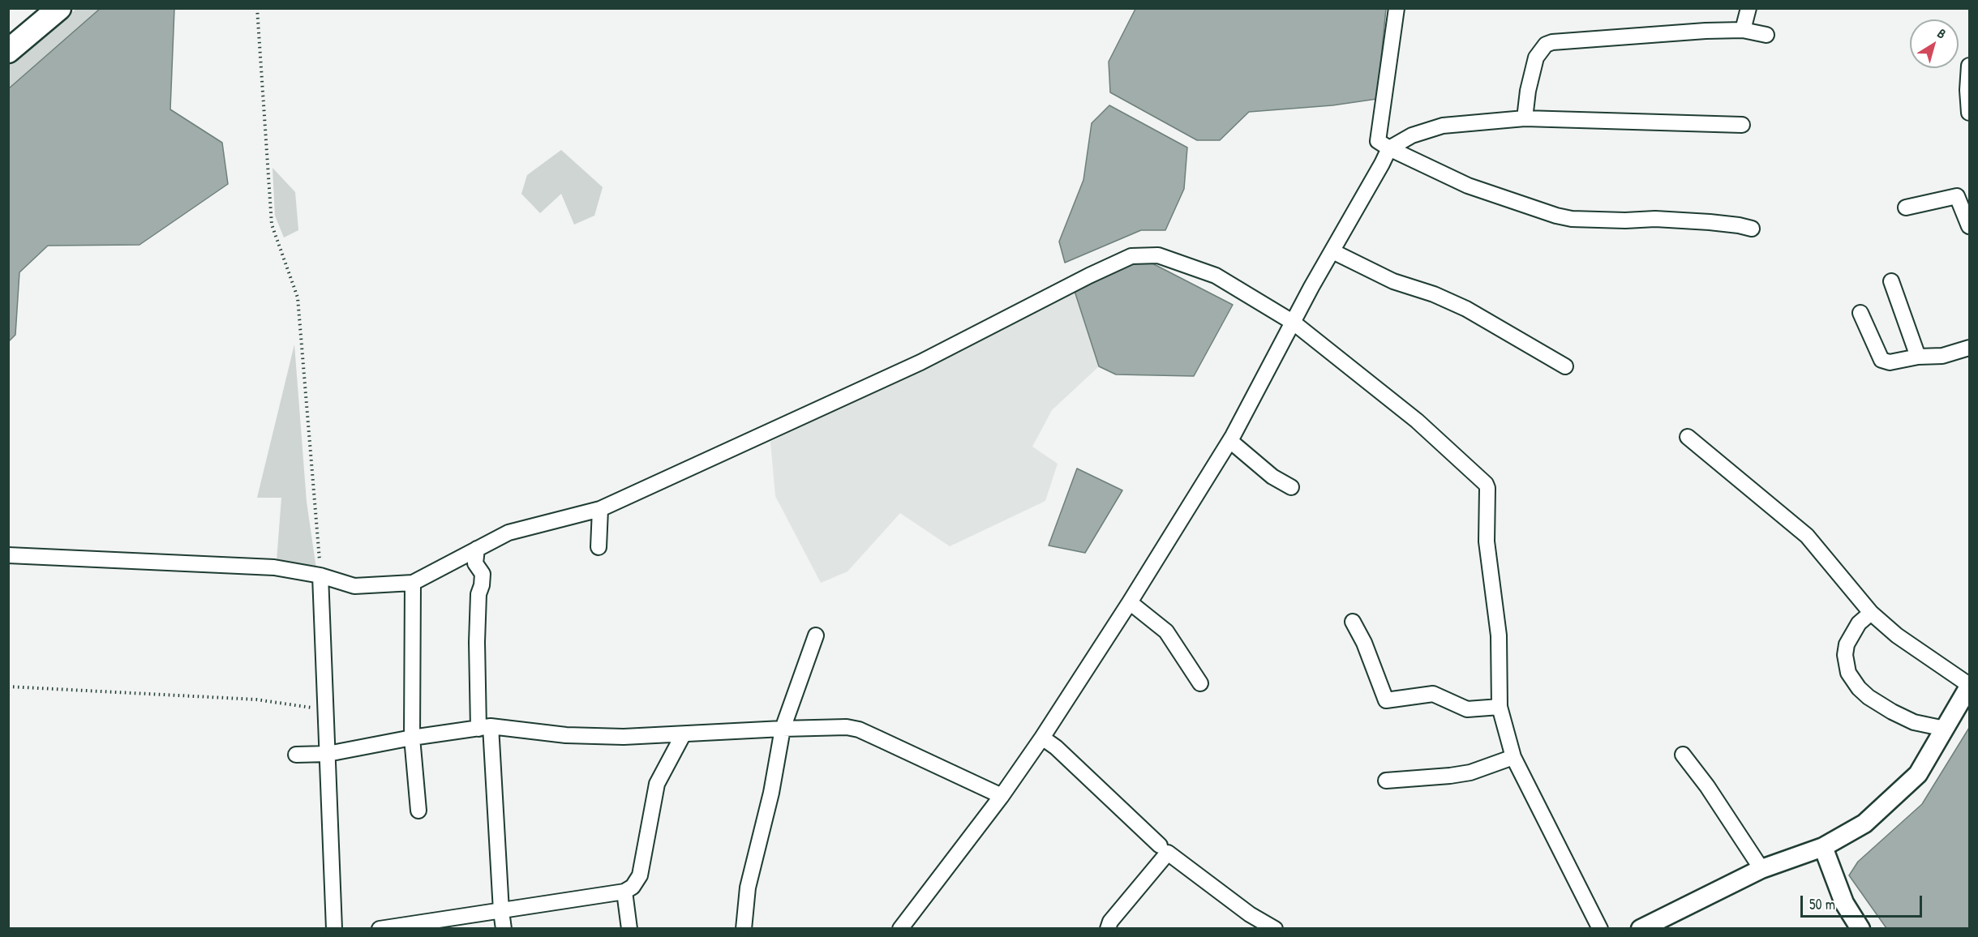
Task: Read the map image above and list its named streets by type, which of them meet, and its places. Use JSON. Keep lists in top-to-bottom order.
{
  "scale_bar": "50 m",
  "north": "top right"
}
